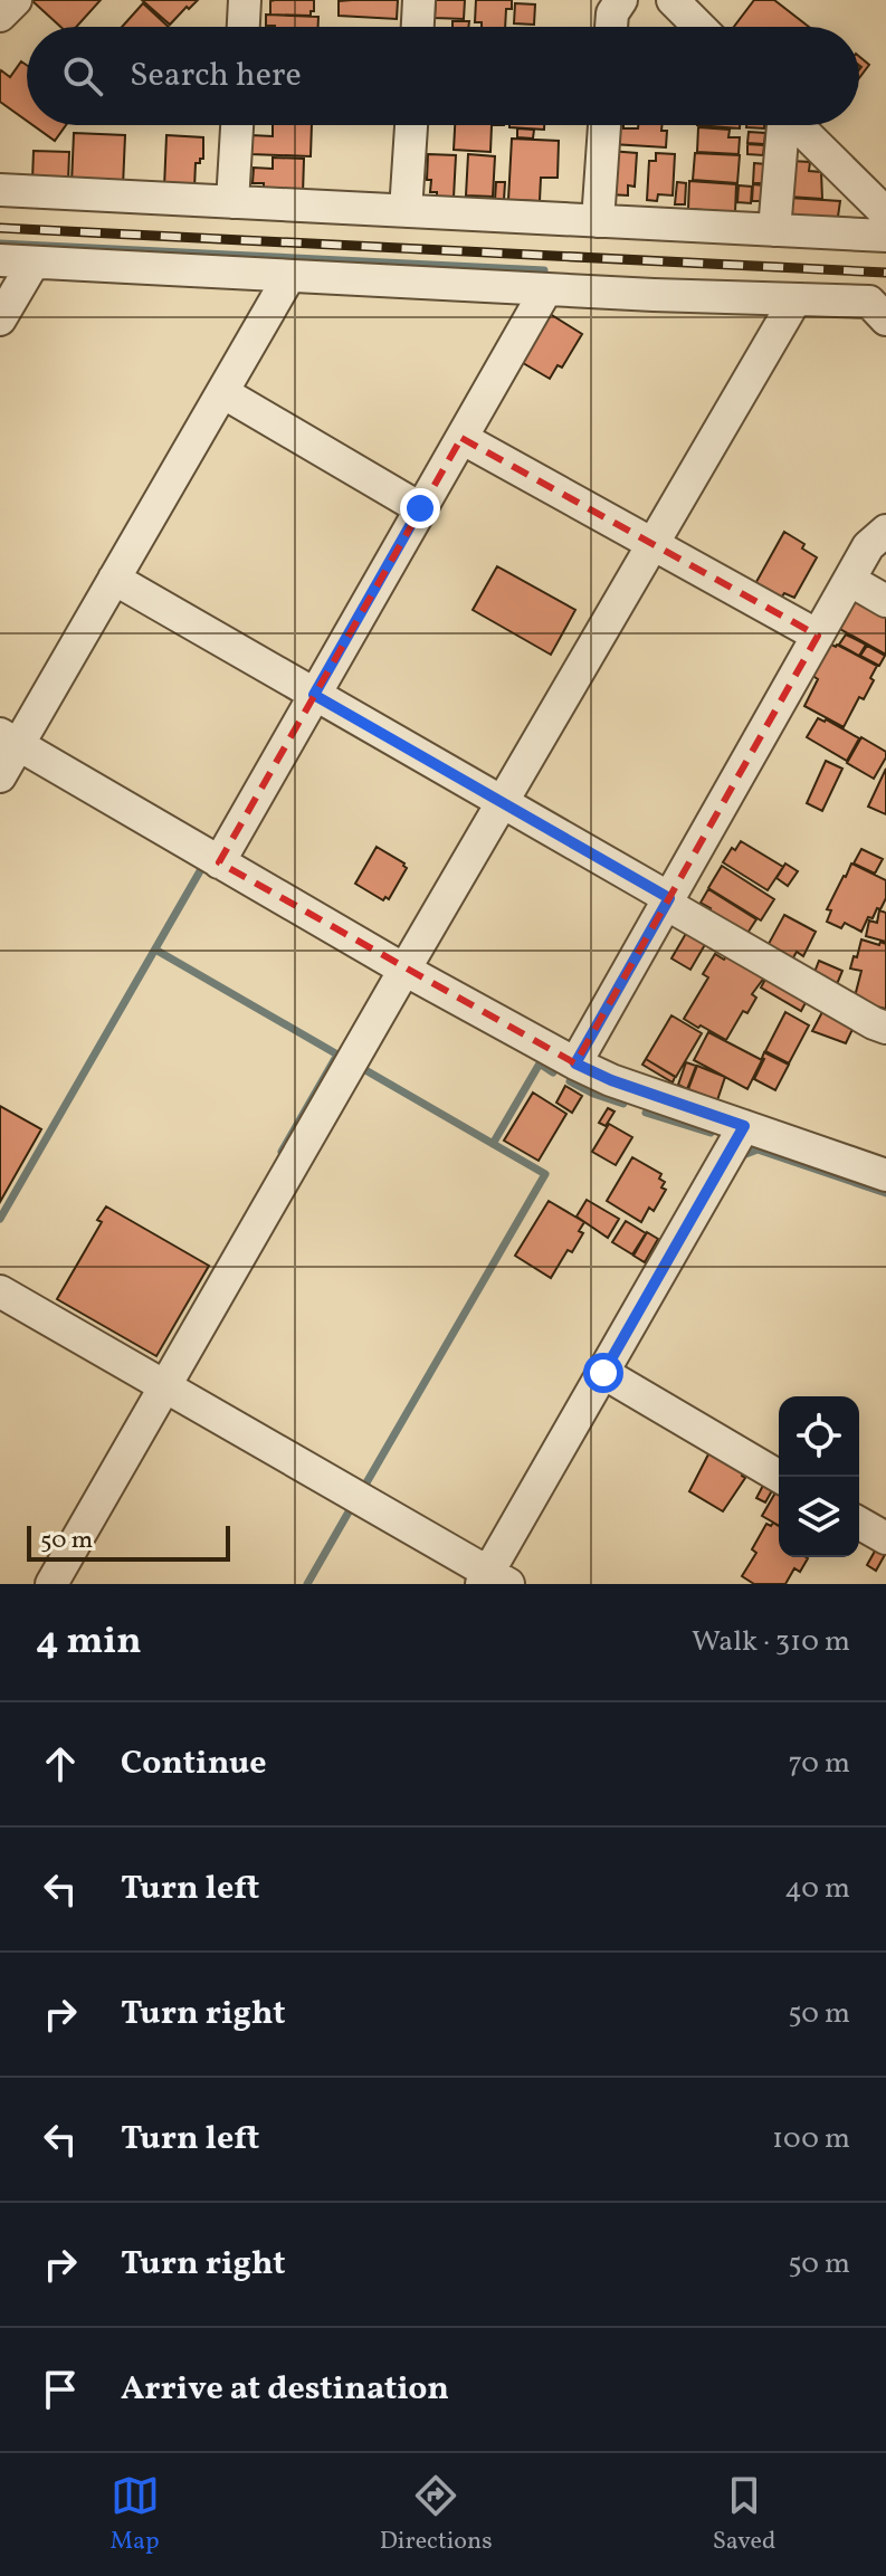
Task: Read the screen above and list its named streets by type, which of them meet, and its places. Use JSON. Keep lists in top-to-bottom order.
{
  "scale_bar": "50 m",
  "page": {
    "search": "Search here",
    "scale": "50 m",
    "heading": ["4 min", "Walk · 310 m"],
    "list": [
      ["Continue", "70 m"],
      ["Turn left", "40 m"],
      ["Turn right", "50 m"],
      ["Turn left", "100 m"],
      ["Turn right", "50 m"],
      "Arrive at destination"
    ],
    "nav": ["Map", "Directions", "Saved"]
  }
}
